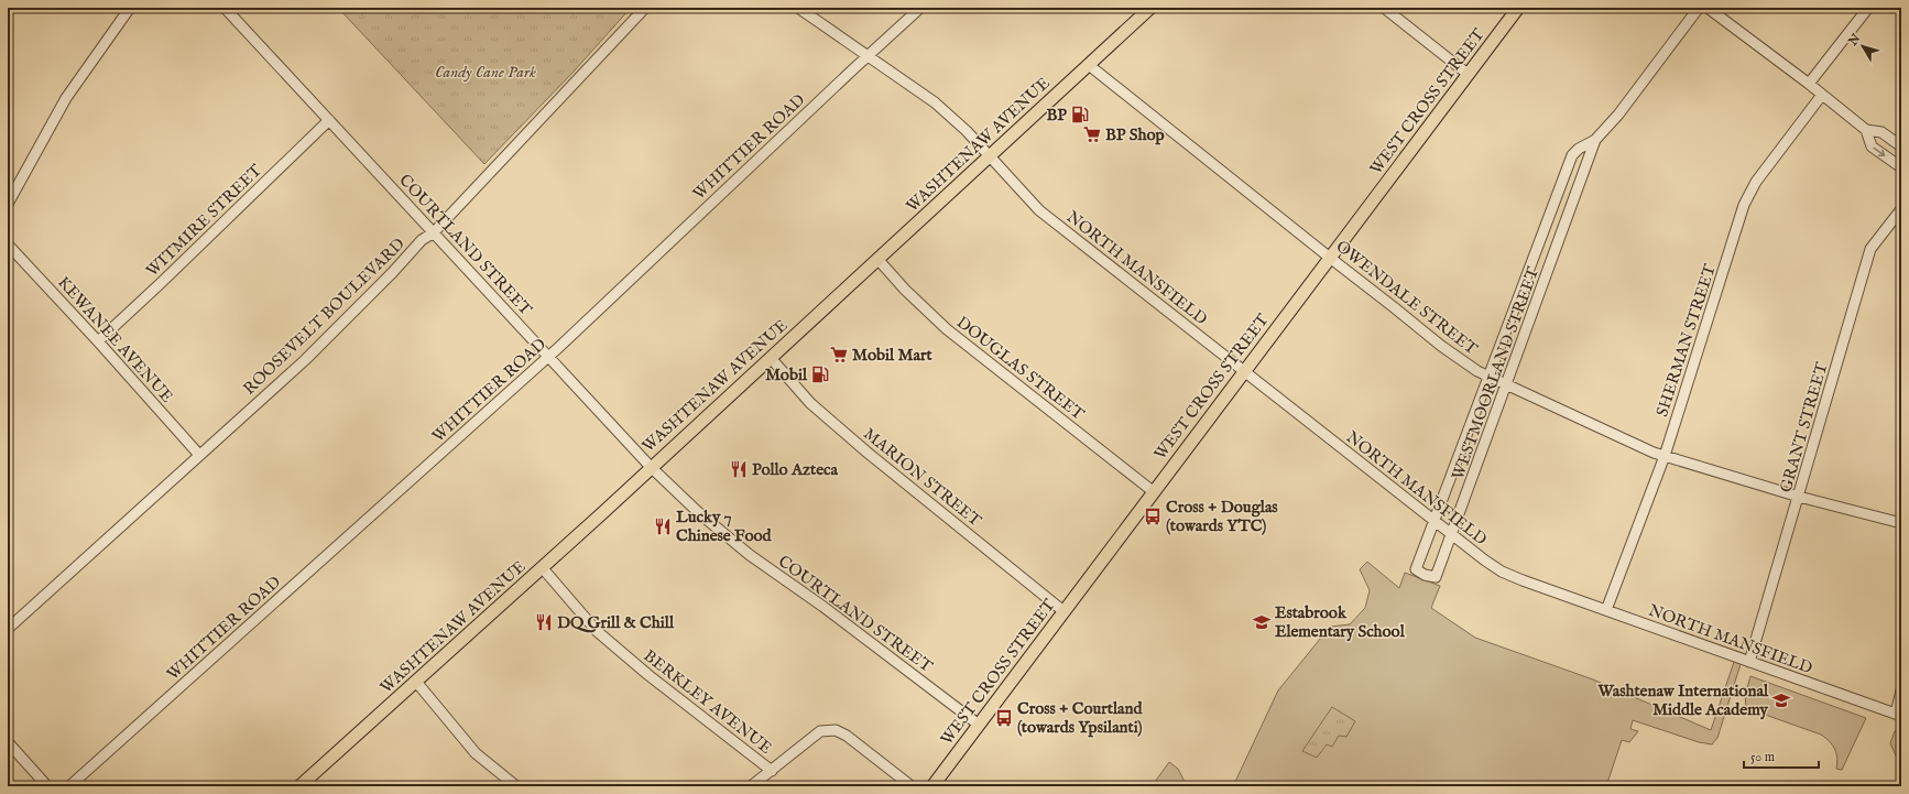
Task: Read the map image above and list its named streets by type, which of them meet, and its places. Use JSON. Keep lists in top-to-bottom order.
{
  "streets": {
    "main road": ["WEST CROSS STREET", "WASHTENAW AVENUE"],
    "street": [
      "WHITTIER ROAD",
      "WITMIRE STREET",
      "COURTLAND STREET",
      "NORTH MANSFIELD",
      "OWENDALE STREET",
      "ROOSEVELT BOULEVARD",
      "KEWANEE AVENUE",
      "SHERMAN STREET",
      "DOUGLAS STREET",
      "WESTMOORLAND STREET",
      "GRANT STREET",
      "MARION STREET",
      "BERKLEY AVENUE"
    ]
  },
  "crossings": [
    ["WEST CROSS STREET", "COURTLAND STREET"],
    ["WEST CROSS STREET", "NORTH MANSFIELD"],
    ["WEST CROSS STREET", "OWENDALE STREET"],
    ["WEST CROSS STREET", "DOUGLAS STREET"],
    ["WEST CROSS STREET", "MARION STREET"],
    ["WASHTENAW AVENUE", "COURTLAND STREET"],
    ["WASHTENAW AVENUE", "NORTH MANSFIELD"],
    ["WASHTENAW AVENUE", "OWENDALE STREET"],
    ["WASHTENAW AVENUE", "DOUGLAS STREET"],
    ["WASHTENAW AVENUE", "MARION STREET"],
    ["WASHTENAW AVENUE", "BERKLEY AVENUE"],
    ["WHITTIER ROAD", "COURTLAND STREET"],
    ["WHITTIER ROAD", "NORTH MANSFIELD"],
    ["WITMIRE STREET", "COURTLAND STREET"],
    ["WITMIRE STREET", "KEWANEE AVENUE"],
    ["COURTLAND STREET", "ROOSEVELT BOULEVARD"],
    ["NORTH MANSFIELD", "SHERMAN STREET"],
    ["NORTH MANSFIELD", "WESTMOORLAND STREET"],
    ["NORTH MANSFIELD", "GRANT STREET"],
    ["OWENDALE STREET", "SHERMAN STREET"],
    ["OWENDALE STREET", "WESTMOORLAND STREET"],
    ["OWENDALE STREET", "GRANT STREET"],
    ["ROOSEVELT BOULEVARD", "KEWANEE AVENUE"]
  ],
  "parks": ["Candy Cane Park"],
  "places": {
    "fuel station": ["BP", "Mobil"],
    "supermarket": ["BP Shop", "Mobil Mart"],
    "restaurant": ["Pollo Azteca", "Lucky 7 Chinese Food", "DQ Grill & Chill"],
    "bus stop": ["Cross + Douglas (towards YTC)", "Cross + Courtland (towards Ypsilanti)"],
    "school or university": ["Estabrook Elementary School", "Washtenaw International Middle Academy"]
  },
  "scale_bar": "50 m",
  "north": "top left"
}
